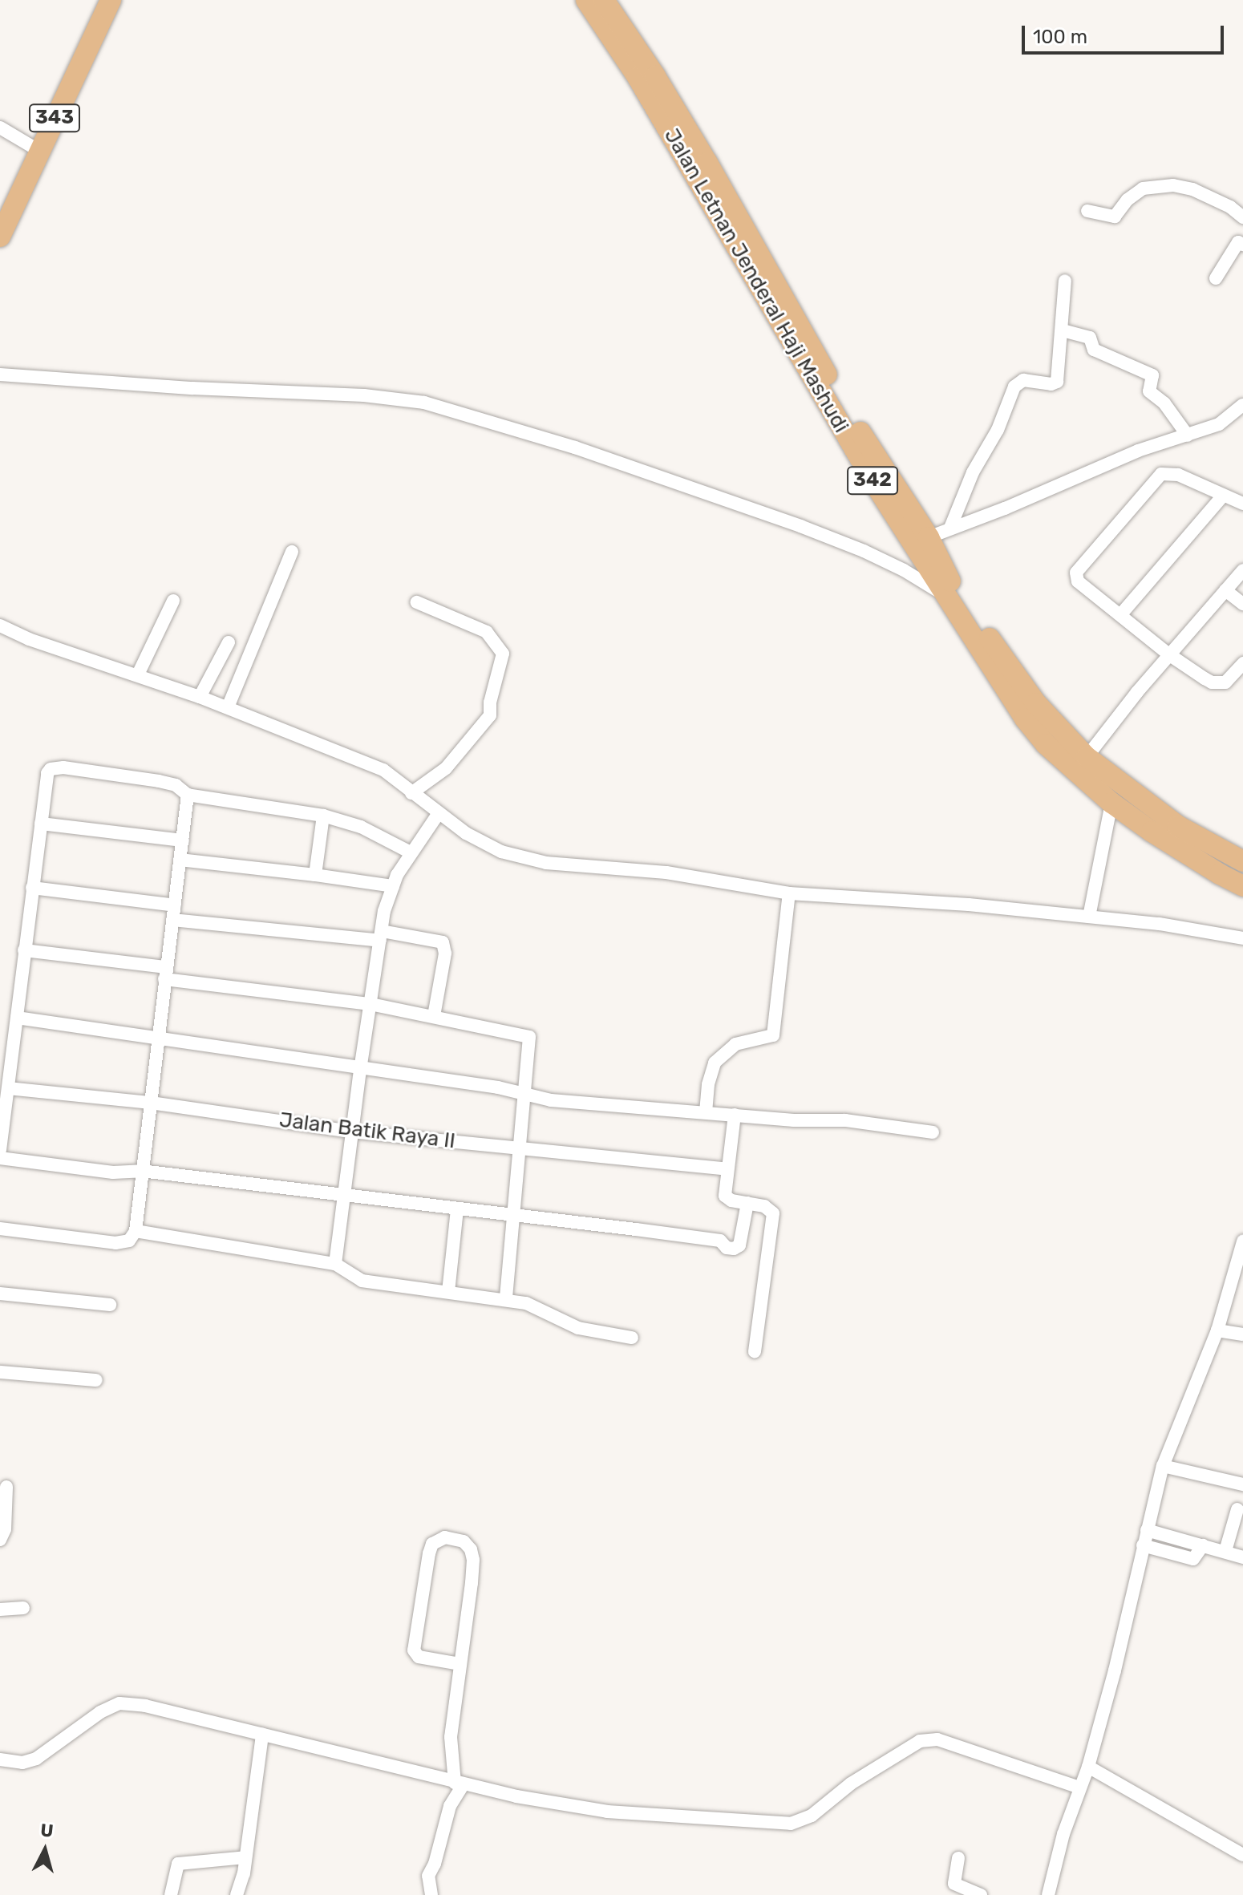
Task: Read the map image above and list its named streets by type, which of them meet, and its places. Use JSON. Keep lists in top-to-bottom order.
{
  "streets": {
    "main road": ["343", "Jalan Letnan Jenderal Haji Mashudi", "342"],
    "street": ["Jalan Batik Raya II"]
  },
  "scale_bar": "100 m",
  "north": "top"
}
